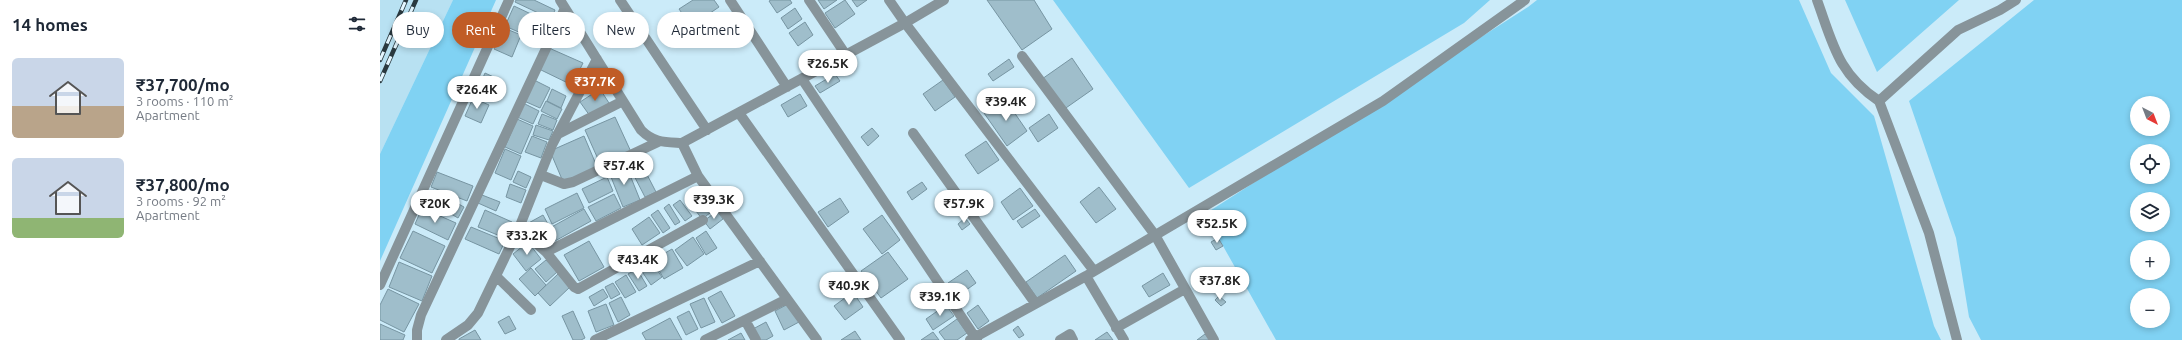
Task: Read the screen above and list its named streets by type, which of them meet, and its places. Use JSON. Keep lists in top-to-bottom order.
{
  "north": "bottom right",
  "page": {
    "heading": "14 homes",
    "chip": [
      "Buy",
      "Rent",
      "Filters",
      "New",
      "Apartment"
    ],
    "list": [
      {
        "name": "₹37,700/mo",
        "note": "3 rooms · 110 m² · Apartment"
      },
      {
        "name": "₹37,800/mo",
        "note": "3 rooms · 92 m² · Apartment"
      }
    ],
    "price": [
      "₹26.5K",
      "₹37.7K",
      "₹26.4K",
      "₹39.4K",
      "₹57.4K",
      "₹39.3K",
      "₹20K",
      "₹57.9K",
      "₹52.5K",
      "₹33.2K",
      "₹43.4K",
      "₹37.8K",
      "₹40.9K",
      "₹39.1K"
    ],
    "map_buttons": ["+", "−"]
  }
}
